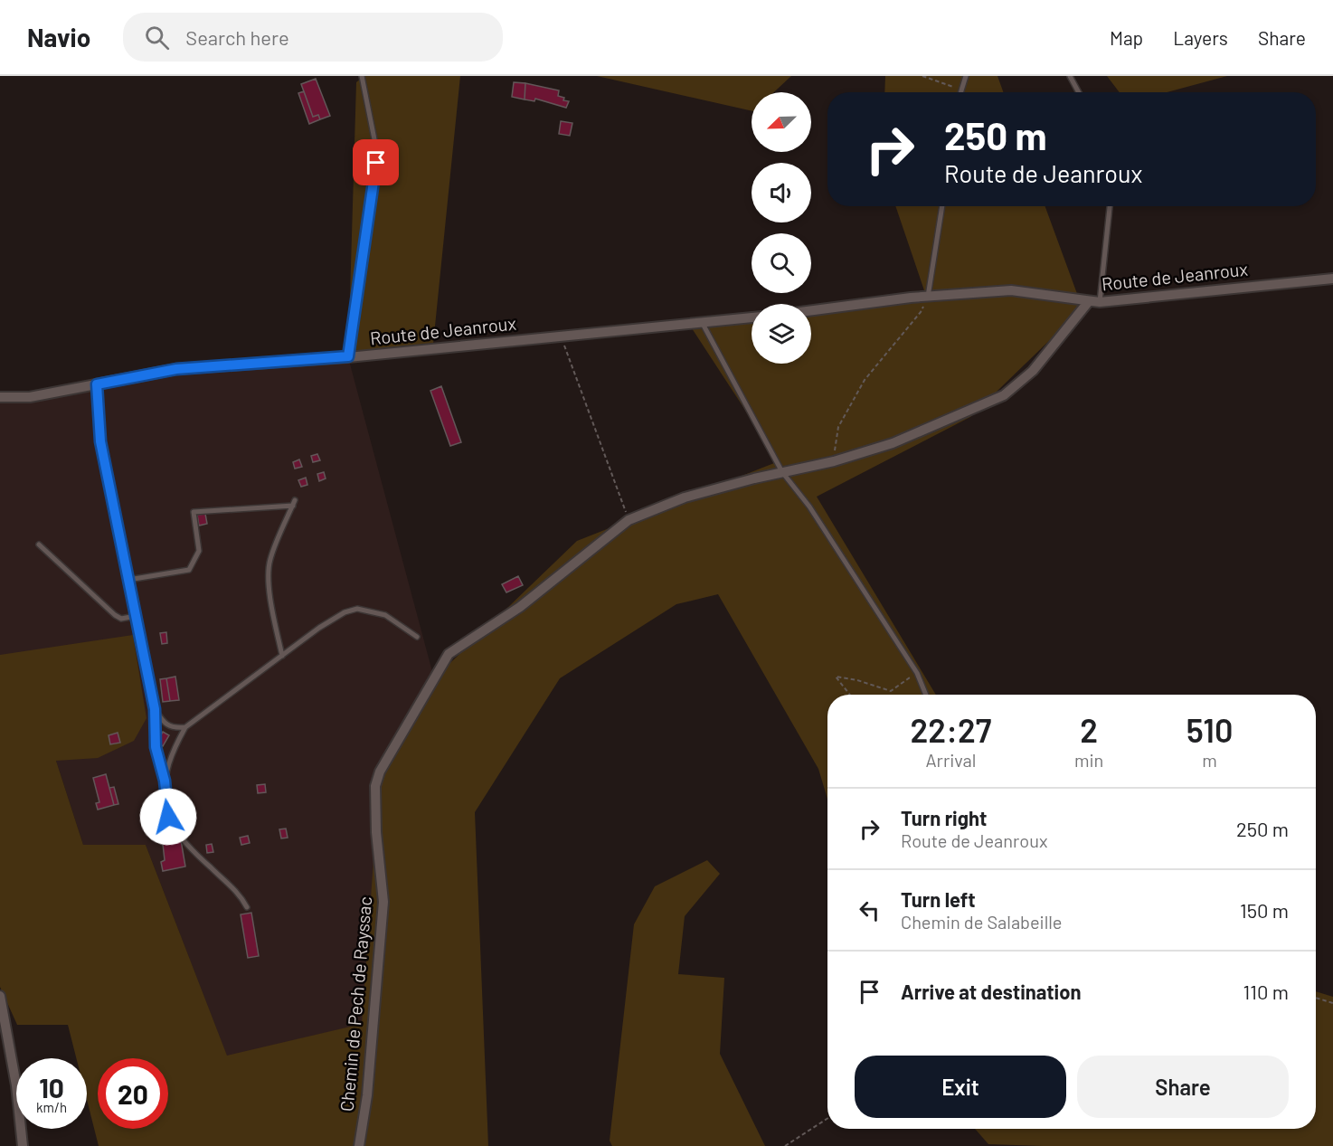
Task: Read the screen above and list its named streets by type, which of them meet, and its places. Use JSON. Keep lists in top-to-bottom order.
{
  "streets": {
    "street": ["Route de Jeanroux", "Chemin de Pech de Rayssac"]
  },
  "crossings": [
    ["Route de Jeanroux", "Chemin de Pech de Rayssac"]
  ],
  "north": "bottom left",
  "page": {
    "header": "Navio",
    "search": "Search here",
    "nav": ["Map", "Layers", "Share"],
    "turn": ["250 m", "Route de Jeanroux"],
    "eta": [
      "22:27",
      "Arrival",
      "2",
      "min",
      "510",
      "m"
    ],
    "list": [
      {
        "name": "Turn right",
        "note": "Route de Jeanroux",
        "value": "250 m"
      },
      {
        "name": "Turn left",
        "note": "Chemin de Salabeille",
        "value": "150 m"
      },
      {
        "name": "Arrive at destination",
        "value": "110 m"
      }
    ],
    "buttons": ["Exit", "Share"],
    "speed": "10 km/h",
    "limit": "20"
  }
}
